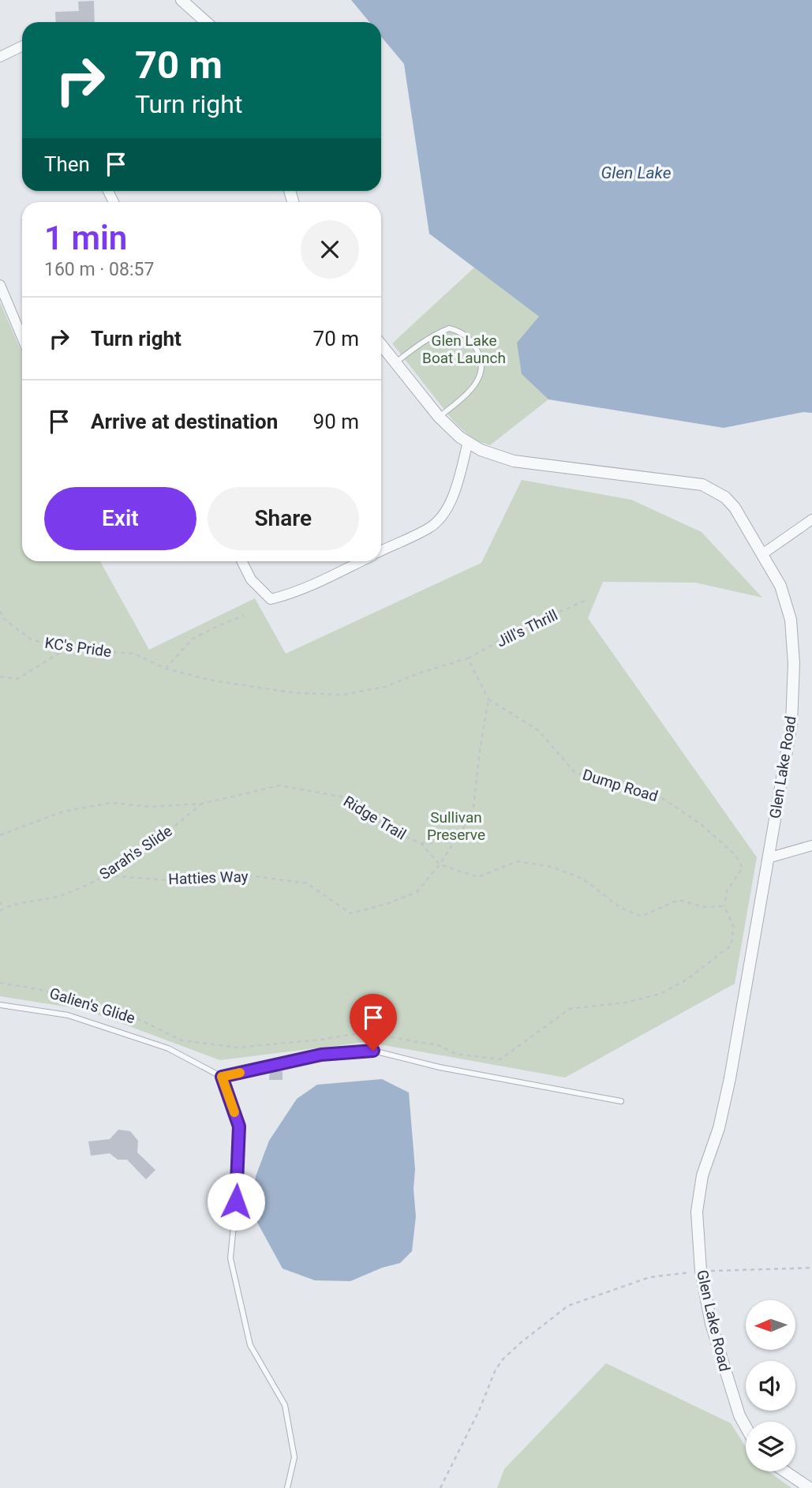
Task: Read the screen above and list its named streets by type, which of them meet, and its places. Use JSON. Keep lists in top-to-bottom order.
{
  "streets": {
    "street": ["Glen Lake Road"],
    "path": [
      "Jill's Thrill",
      "KC's Pride",
      "Dump Road",
      "Ridge Trail",
      "Sarah's Slide",
      "Hatties Way",
      "Galien's Glide"
    ]
  },
  "crossings": [
    ["Jill's Thrill", "KC's Pride"],
    ["Dump Road", "Hatties Way"],
    ["Dump Road", "Galien's Glide"],
    ["Ridge Trail", "Sarah's Slide"],
    ["Ridge Trail", "Hatties Way"],
    ["Sarah's Slide", "Hatties Way"]
  ],
  "water": ["Glen Lake"],
  "parks": ["Glen Lake Boat Launch", "Sullivan Preserve"],
  "north": "left",
  "page": {
    "turn": ["70 m", "Turn right"],
    "then": "Then",
    "heading": ["1 min", "160 m · 08:57"],
    "list": [
      {
        "name": "Turn right",
        "value": "70 m"
      },
      {
        "name": "Arrive at destination",
        "value": "90 m"
      }
    ],
    "buttons": ["Exit", "Share"]
  }
}
